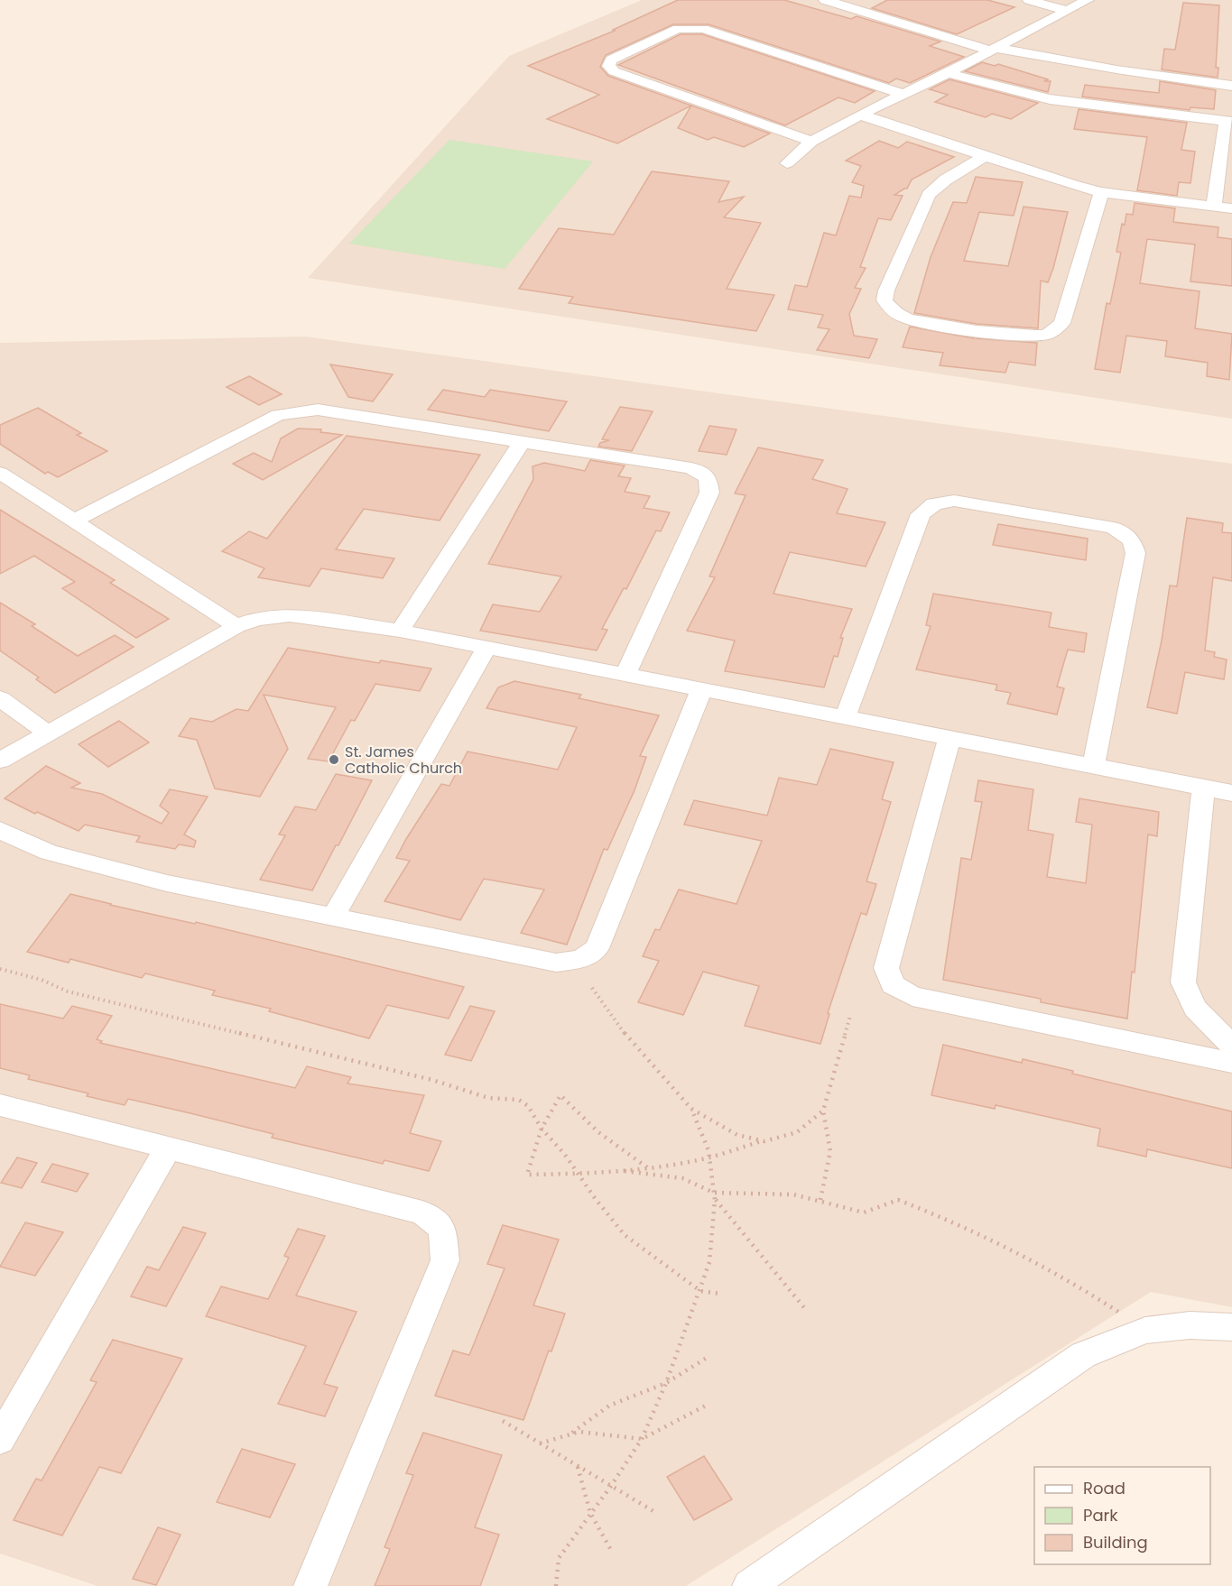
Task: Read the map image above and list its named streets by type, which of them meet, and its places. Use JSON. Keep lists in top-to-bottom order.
{
  "places": ["St. James Catholic Church"],
  "legend": ["Road", "Park", "Building"]
}
